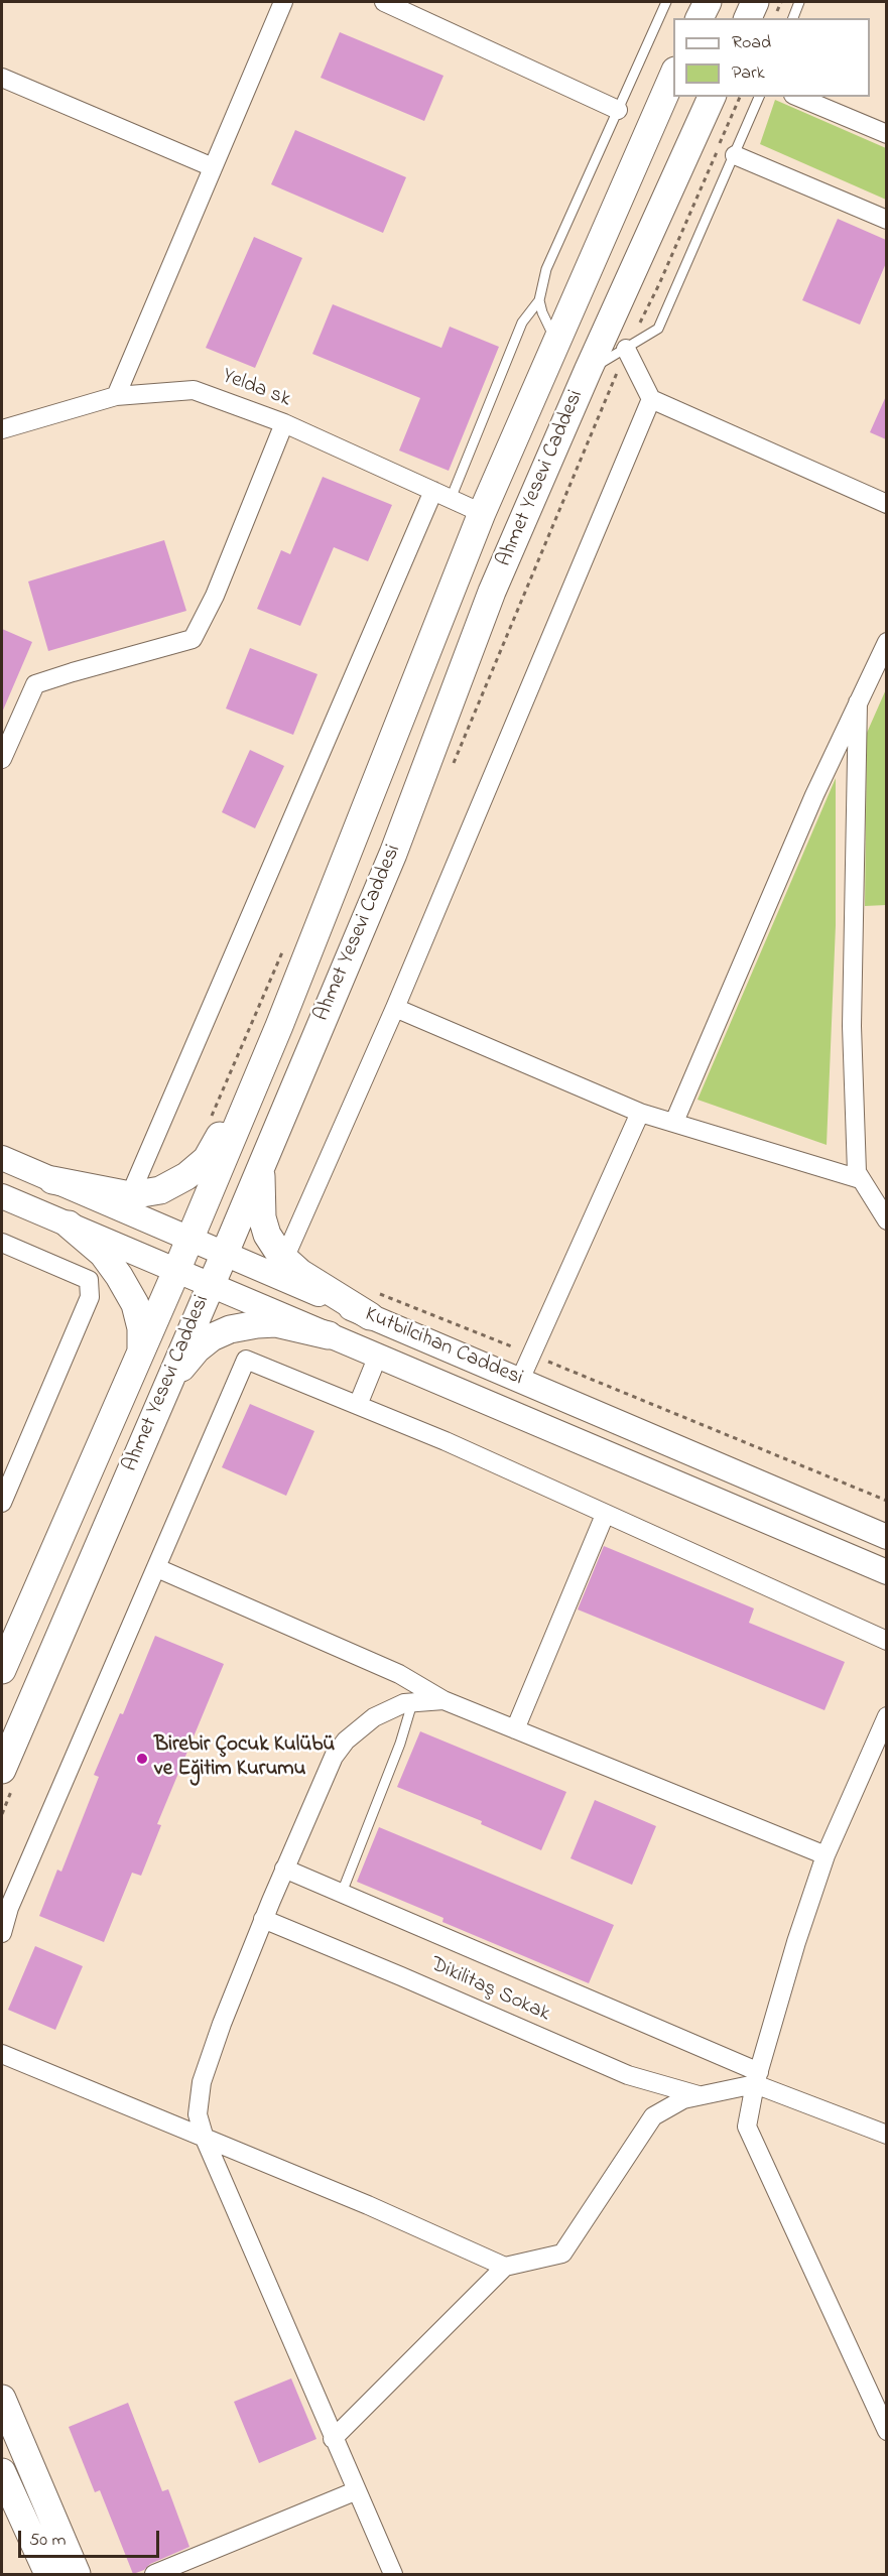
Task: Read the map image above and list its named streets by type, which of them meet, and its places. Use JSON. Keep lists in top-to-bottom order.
{
  "streets": {
    "main road": ["Ahmet Yesevi Caddesi"],
    "street": ["Yelda sk", "Kutbilcihan Caddesi", "Dikilitaş Sokak"]
  },
  "crossings": [
    ["Yelda sk", "Ahmet Yesevi Caddesi"],
    ["Ahmet Yesevi Caddesi", "Kutbilcihan Caddesi"]
  ],
  "places": ["Birebir Çocuk Kulübü ve Eğitim Kurumu"],
  "legend": ["Road", "Park"],
  "scale_bar": "50 m"
}
